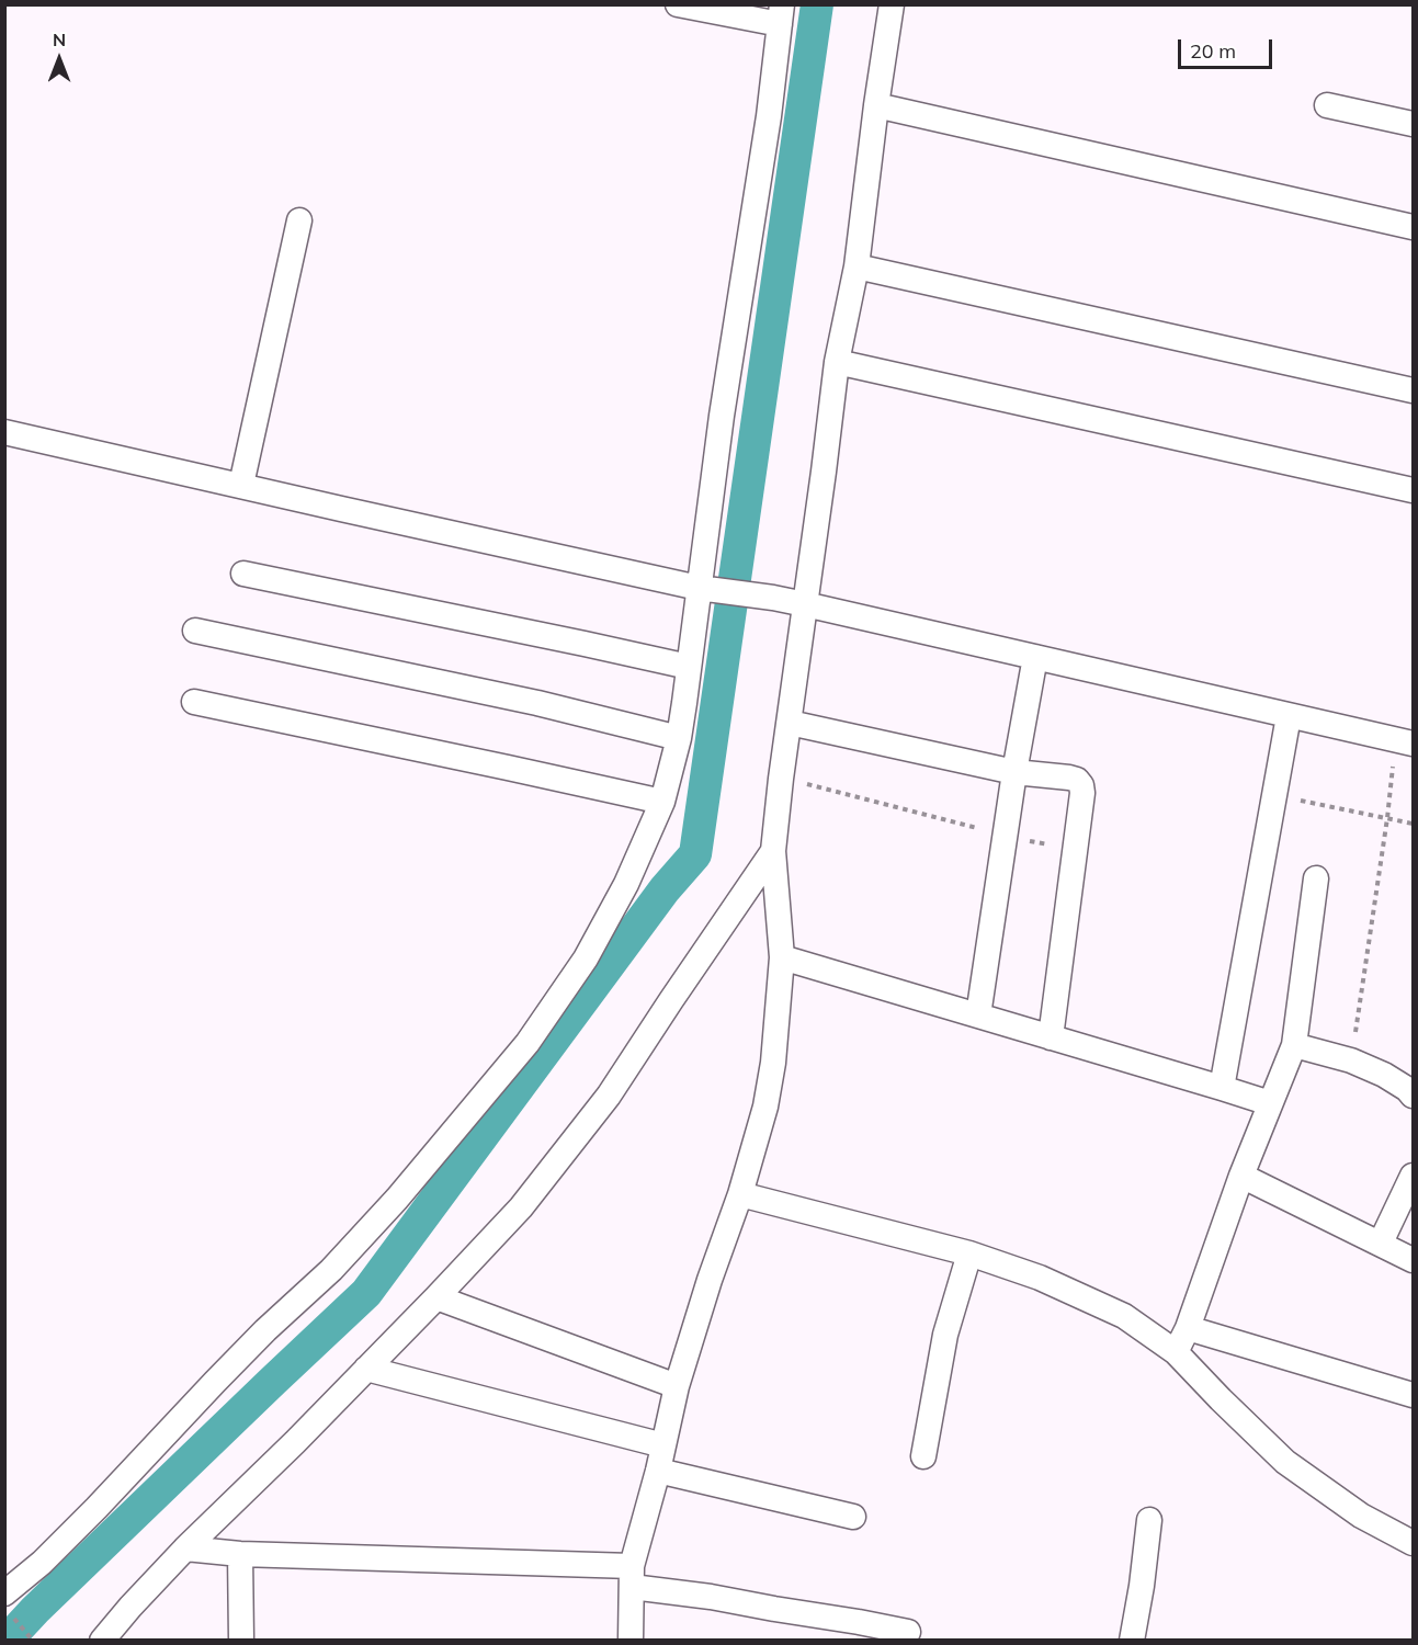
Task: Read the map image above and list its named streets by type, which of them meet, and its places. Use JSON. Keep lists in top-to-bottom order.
{
  "scale_bar": "20 m",
  "north": "top"
}
